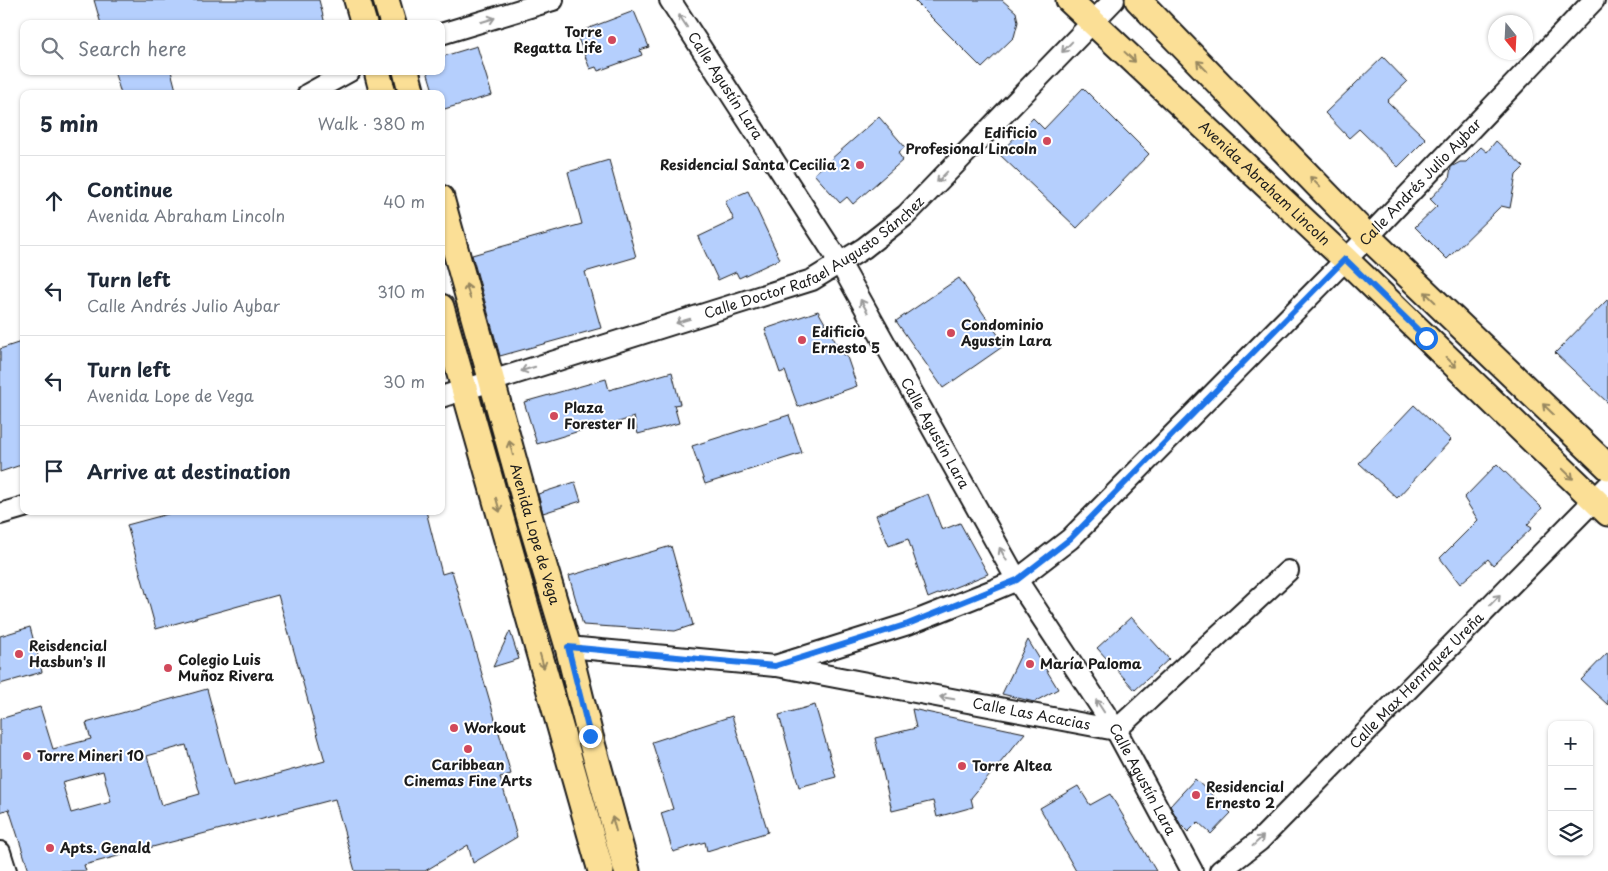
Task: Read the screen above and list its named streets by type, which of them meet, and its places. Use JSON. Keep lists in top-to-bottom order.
{
  "streets": {
    "main road": ["Avenida Abraham Lincoln", "Avenida Lope de Vega"],
    "street": [
      "Calle Agustín Lara",
      "Calle Andrés Julio Aybar",
      "Calle Doctor Rafael Augusto Sánchez",
      "Calle Max Henríquez Ureña",
      "Calle Las Acacias"
    ]
  },
  "crossings": [
    ["Calle Agustín Lara", "Calle Andrés Julio Aybar"],
    ["Calle Agustín Lara", "Calle Doctor Rafael Augusto Sánchez"],
    ["Calle Agustín Lara", "Calle Las Acacias"],
    ["Calle Andrés Julio Aybar", "Avenida Abraham Lincoln"],
    ["Calle Andrés Julio Aybar", "Avenida Lope de Vega"],
    ["Calle Andrés Julio Aybar", "Calle Las Acacias"],
    ["Avenida Abraham Lincoln", "Calle Doctor Rafael Augusto Sánchez"],
    ["Avenida Abraham Lincoln", "Calle Max Henríquez Ureña"],
    ["Calle Doctor Rafael Augusto Sánchez", "Avenida Lope de Vega"]
  ],
  "one_way": ["Calle Agustín Lara", "Calle Doctor Rafael Augusto Sánchez", "Calle Las Acacias"],
  "places": [
    "Torre Regatta Life",
    "Edificio Profesional Lincoln",
    "Residencial Santa Cecilia 2",
    "Condominio Agustin Lara",
    "Edificio Ernesto 5",
    "Plaza Forester II",
    "Reisdencial Hasbun's II",
    "María Paloma",
    "Colegio Luis Muñoz Rivera",
    "Workout",
    "Caribbean Cinemas Fine Arts",
    "Torre Mineri 10",
    "Torre Altea",
    "Residencial Ernesto 2",
    "Apts. Genald"
  ],
  "north": "bottom",
  "page": {
    "search": "Search here",
    "heading": ["5 min", "Walk · 380 m"],
    "list": [
      ["Continue", "Avenida Abraham Lincoln", "40 m"],
      ["Turn left", "Calle Andrés Julio Aybar", "310 m"],
      ["Turn left", "Avenida Lope de Vega", "30 m"],
      "Arrive at destination"
    ],
    "map_buttons": ["+", "−"]
  }
}
